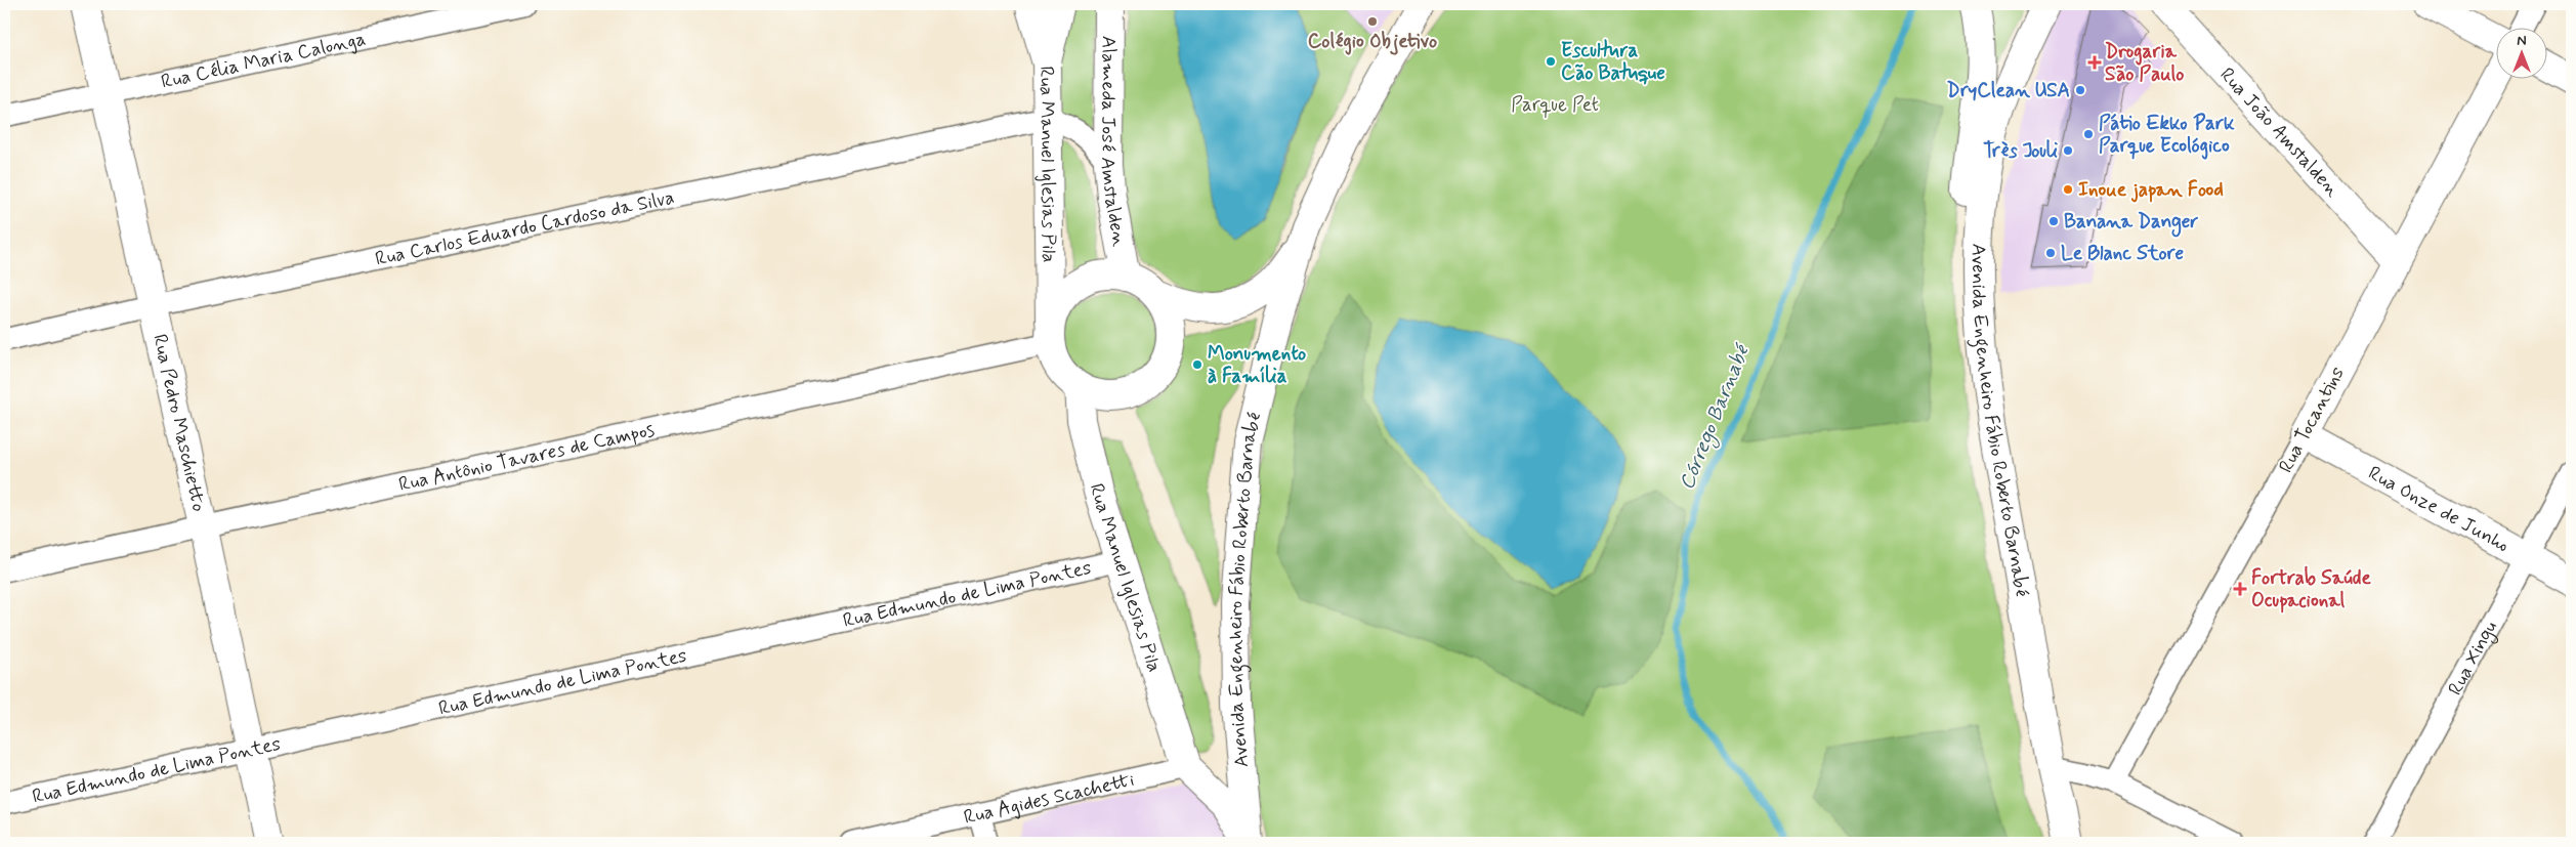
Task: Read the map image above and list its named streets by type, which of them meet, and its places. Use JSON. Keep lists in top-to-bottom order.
{
  "streets": {
    "street": [
      "Rua Célia Maria Calonga",
      "Rua João Amstalden",
      "Alameda José Amstalden",
      "Rua Manuel Iglesias Pila",
      "Rua Carlos Eduardo Cardoso da Silva",
      "Avenida Engenheiro Fábio Roberto Barnabé",
      "Rua Tocantins",
      "Rua Pedro Maschietto",
      "Rua Antônio Tavares de Campos",
      "Rua Onze de Junho",
      "Rua Edmundo de Lima Pontes",
      "Rua Xingu",
      "Rua Agides Scachetti"
    ]
  },
  "crossings": [
    ["Rua Célia Maria Calonga", "Rua Pedro Maschietto"],
    ["Rua João Amstalden", "Rua Tocantins"],
    ["Alameda José Amstalden", "Rua Manuel Iglesias Pila"],
    ["Alameda José Amstalden", "Rua Antônio Tavares de Campos"],
    ["Rua Manuel Iglesias Pila", "Rua Carlos Eduardo Cardoso da Silva"],
    ["Rua Manuel Iglesias Pila", "Rua Antônio Tavares de Campos"],
    ["Rua Manuel Iglesias Pila", "Rua Edmundo de Lima Pontes"],
    ["Rua Manuel Iglesias Pila", "Rua Agides Scachetti"],
    ["Rua Carlos Eduardo Cardoso da Silva", "Rua Pedro Maschietto"],
    ["Rua Tocantins", "Rua Onze de Junho"],
    ["Rua Pedro Maschietto", "Rua Antônio Tavares de Campos"],
    ["Rua Pedro Maschietto", "Rua Edmundo de Lima Pontes"],
    ["Rua Onze de Junho", "Rua Xingu"]
  ],
  "water": ["Córrego Barnabé"],
  "parks": ["Parque Pet"],
  "places": {
    "other": [
      "Colégio Objetivo",
      "Escultura Cão Batuque",
      "DryClean USA",
      "Pátio Ekko Park Parque Ecológico",
      "Très Jouli",
      "Inoue japan Food",
      "Banana Danger",
      "Le Blanc Store",
      "Monumento à Família"
    ],
    "health": ["Drogaria São Paulo", "Fortrab Saúde Ocupacional"]
  },
  "north": "top"
}
